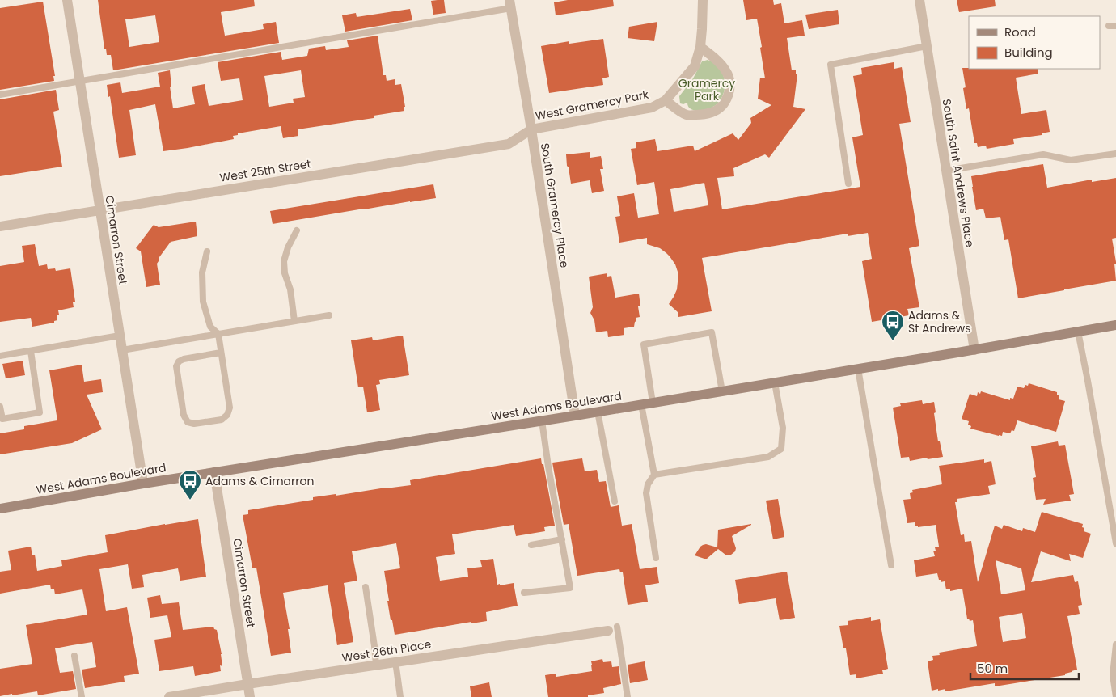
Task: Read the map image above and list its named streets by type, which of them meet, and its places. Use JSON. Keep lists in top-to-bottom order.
{
  "streets": {
    "main road": ["West Adams Boulevard"],
    "street": [
      "West Gramercy Park",
      "West 25th Street",
      "South Saint Andrews Place",
      "South Gramercy Place",
      "Cimarron Street",
      "West 26th Place"
    ]
  },
  "crossings": [
    ["West Gramercy Park", "West 25th Street"],
    ["West Gramercy Park", "South Gramercy Place"],
    ["West 25th Street", "South Gramercy Place"],
    ["West 25th Street", "Cimarron Street"],
    ["South Saint Andrews Place", "West Adams Boulevard"],
    ["South Gramercy Place", "West Adams Boulevard"],
    ["Cimarron Street", "West Adams Boulevard"],
    ["Cimarron Street", "West 26th Place"]
  ],
  "parks": ["Gramercy Park"],
  "places": {
    "bus stop": ["Adams & St Andrews", "Adams & Cimarron"]
  },
  "legend": ["Road", "Building"],
  "scale_bar": "50 m"
}
